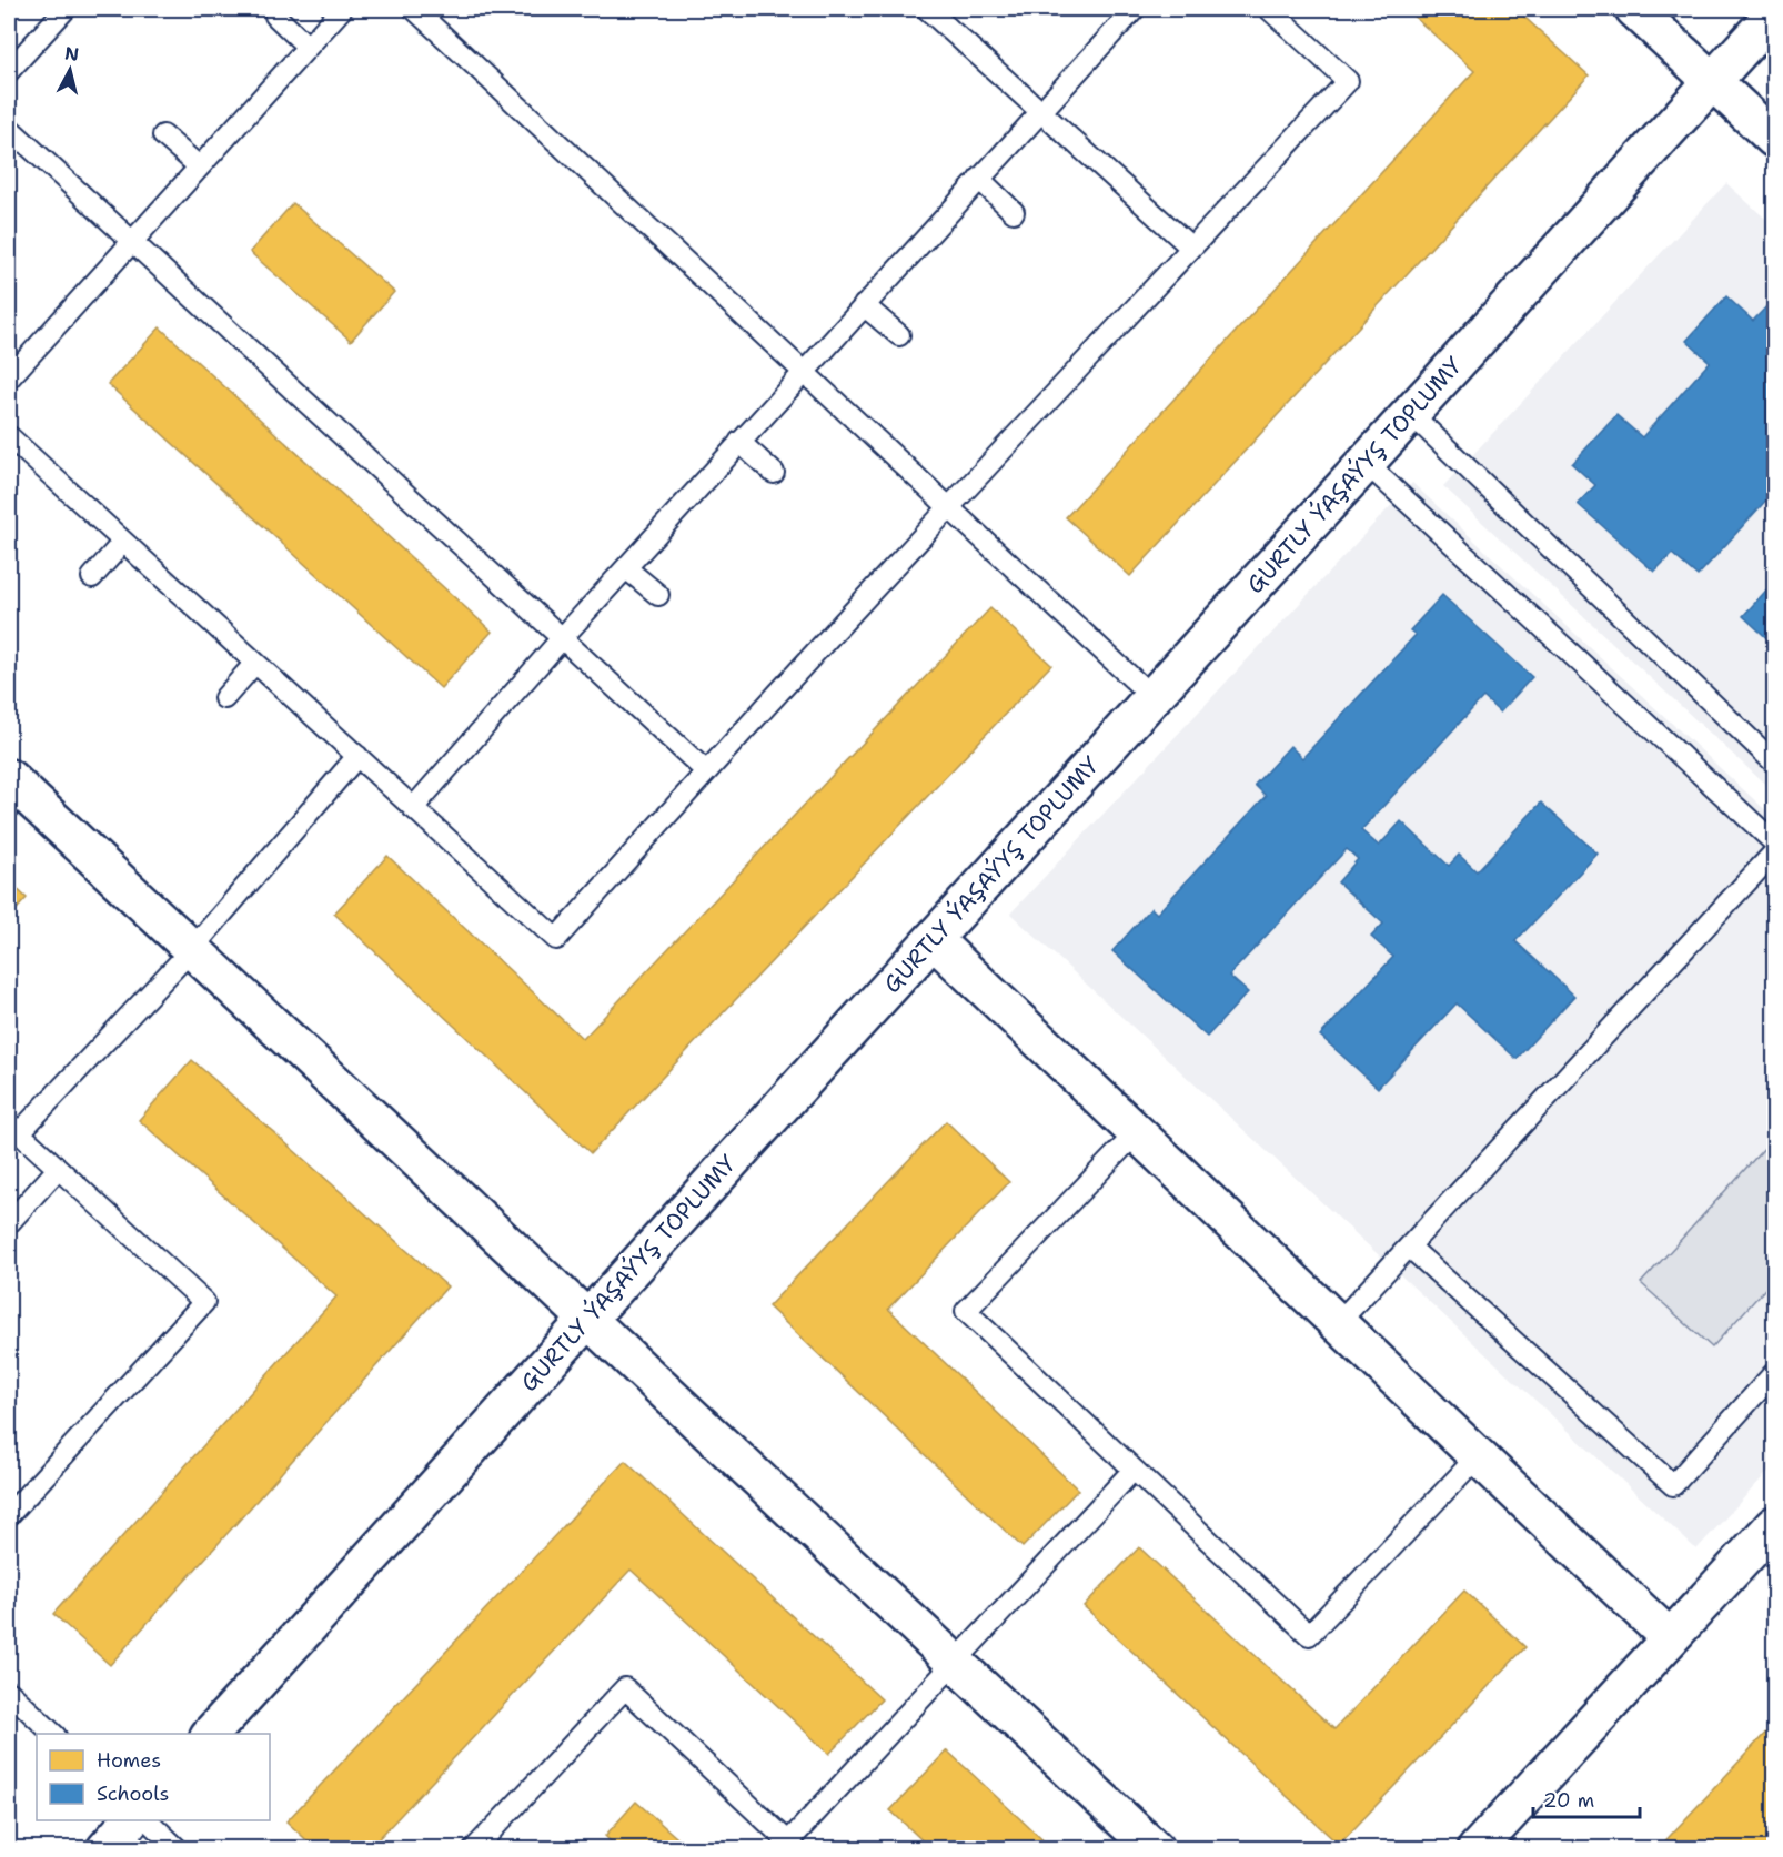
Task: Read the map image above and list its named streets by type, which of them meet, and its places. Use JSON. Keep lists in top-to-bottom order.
{
  "streets": {
    "street": ["GURTLY ÝAŞAÝYŞ TOPLUMY"]
  },
  "legend": ["Homes", "Schools"],
  "scale_bar": "20 m",
  "north": "top"
}
